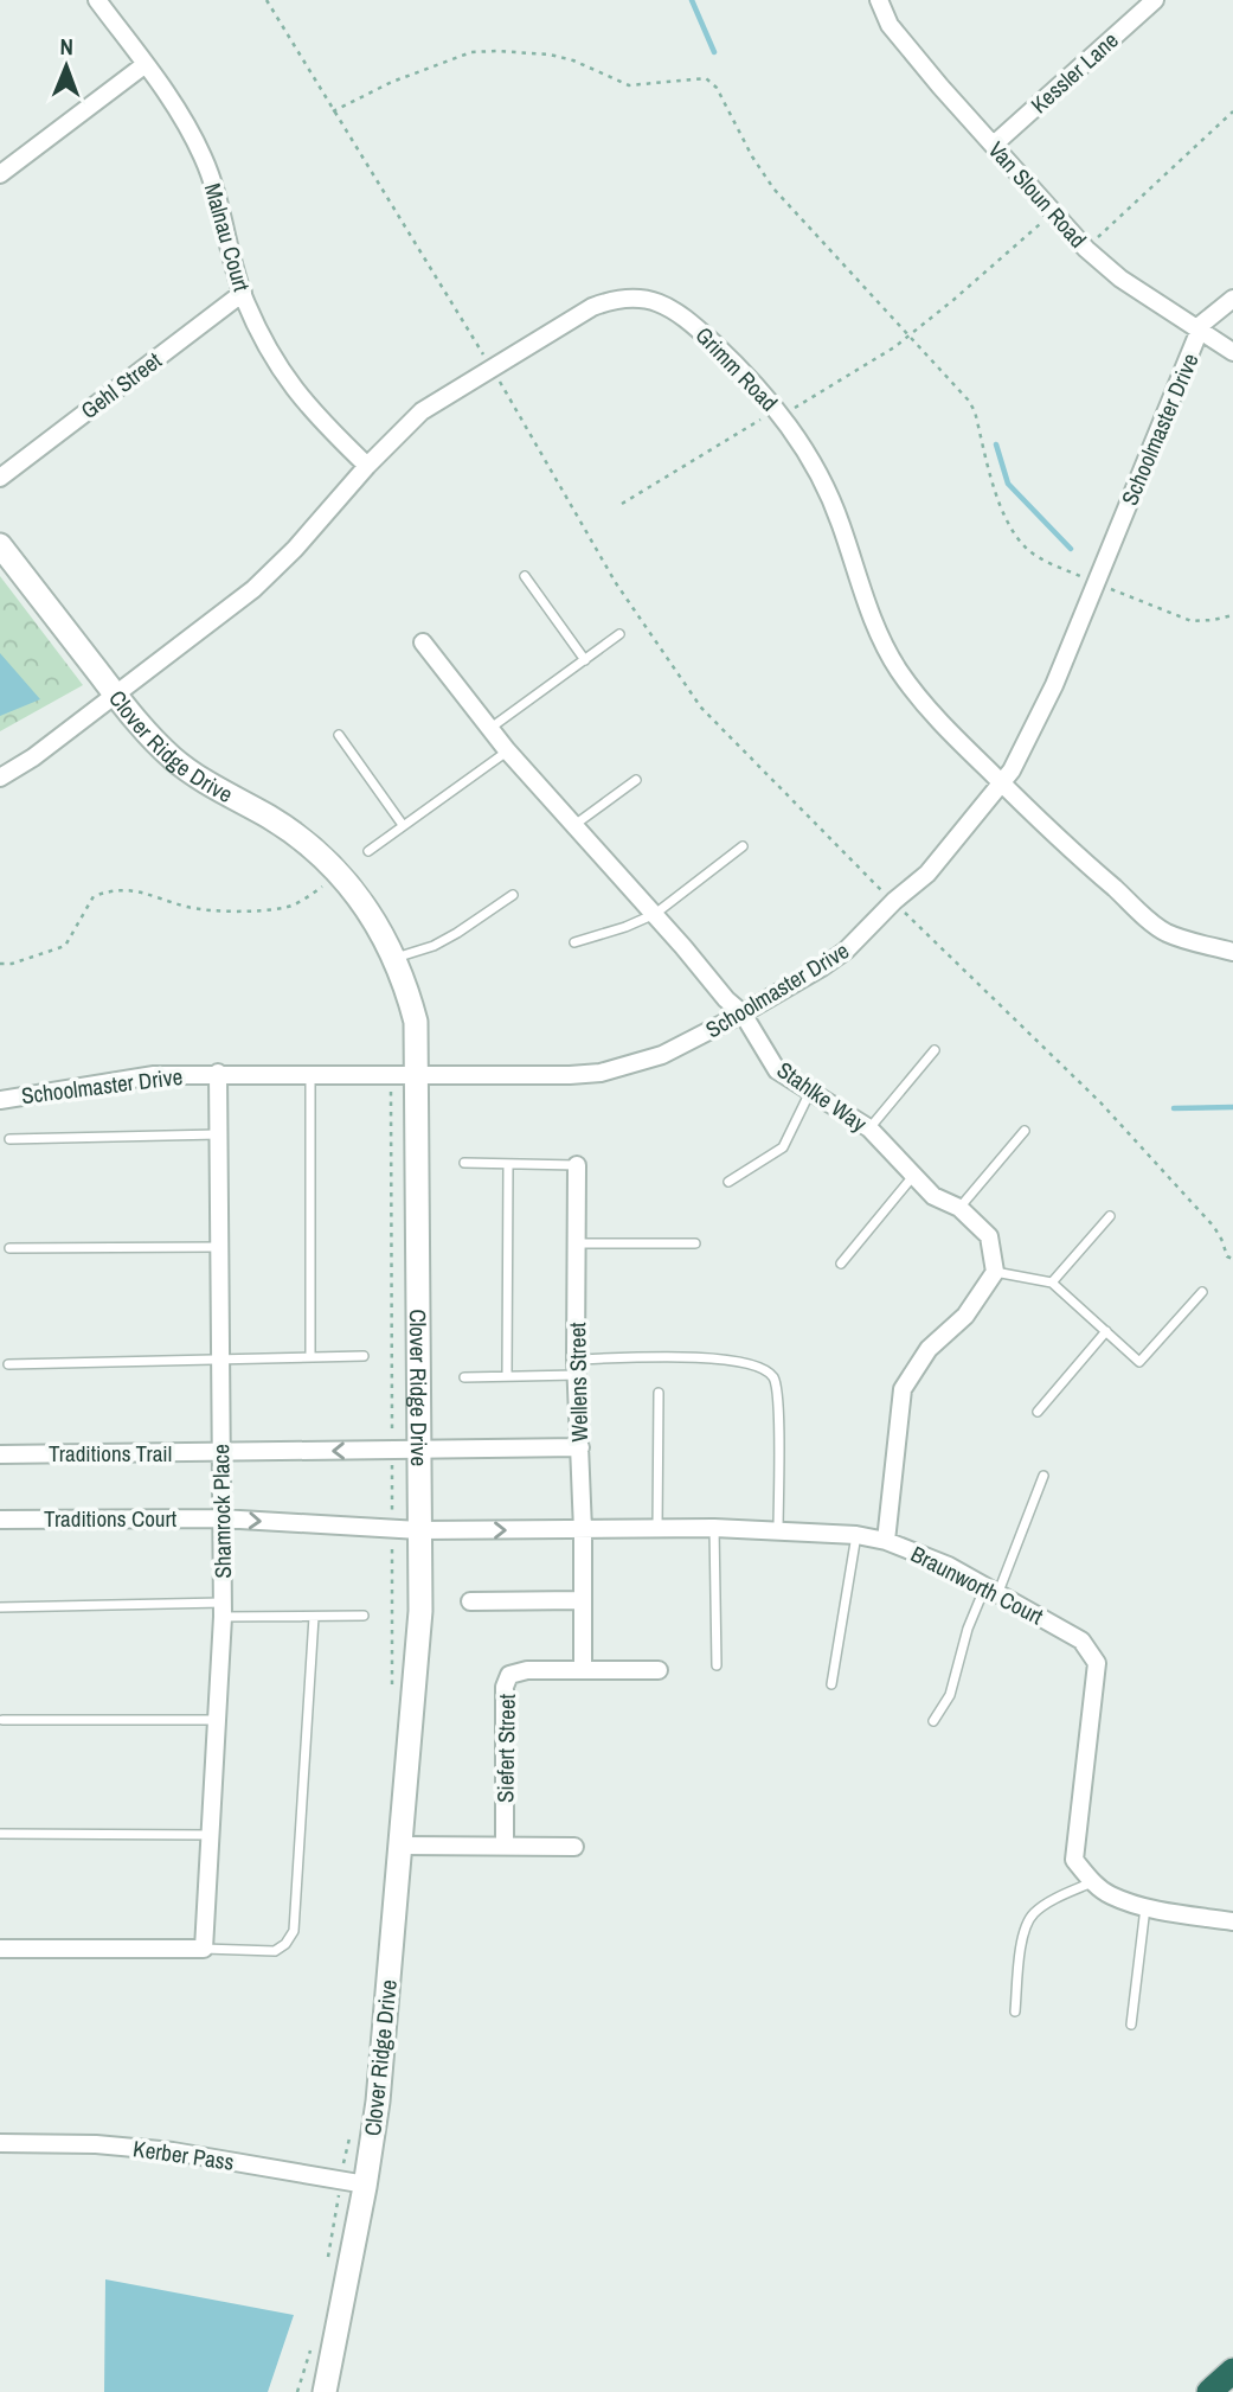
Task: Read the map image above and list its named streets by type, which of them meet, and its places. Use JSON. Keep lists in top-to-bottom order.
{
  "streets": {
    "street": [
      "Kessler Lane",
      "Van Sloun Road",
      "Malnau Court",
      "Grimm Road",
      "Gehl Street",
      "Schoolmaster Drive",
      "Clover Ridge Drive",
      "Stahlke Way",
      "Wellens Street",
      "Traditions Trail",
      "Shamrock Place",
      "Traditions Court",
      "Braunworth Court",
      "Siefert Street",
      "Kerber Pass"
    ]
  },
  "crossings": [
    ["Kessler Lane", "Van Sloun Road"],
    ["Van Sloun Road", "Schoolmaster Drive"],
    ["Malnau Court", "Grimm Road"],
    ["Malnau Court", "Gehl Street"],
    ["Grimm Road", "Schoolmaster Drive"],
    ["Grimm Road", "Clover Ridge Drive"],
    ["Schoolmaster Drive", "Clover Ridge Drive"],
    ["Schoolmaster Drive", "Stahlke Way"],
    ["Schoolmaster Drive", "Shamrock Place"],
    ["Clover Ridge Drive", "Traditions Trail"],
    ["Clover Ridge Drive", "Traditions Court"],
    ["Clover Ridge Drive", "Braunworth Court"],
    ["Clover Ridge Drive", "Kerber Pass"],
    ["Wellens Street", "Braunworth Court"],
    ["Traditions Trail", "Shamrock Place"],
    ["Shamrock Place", "Traditions Court"],
    ["Traditions Court", "Braunworth Court"]
  ],
  "one_way": ["Traditions Trail", "Traditions Court"],
  "north": "top"
}
